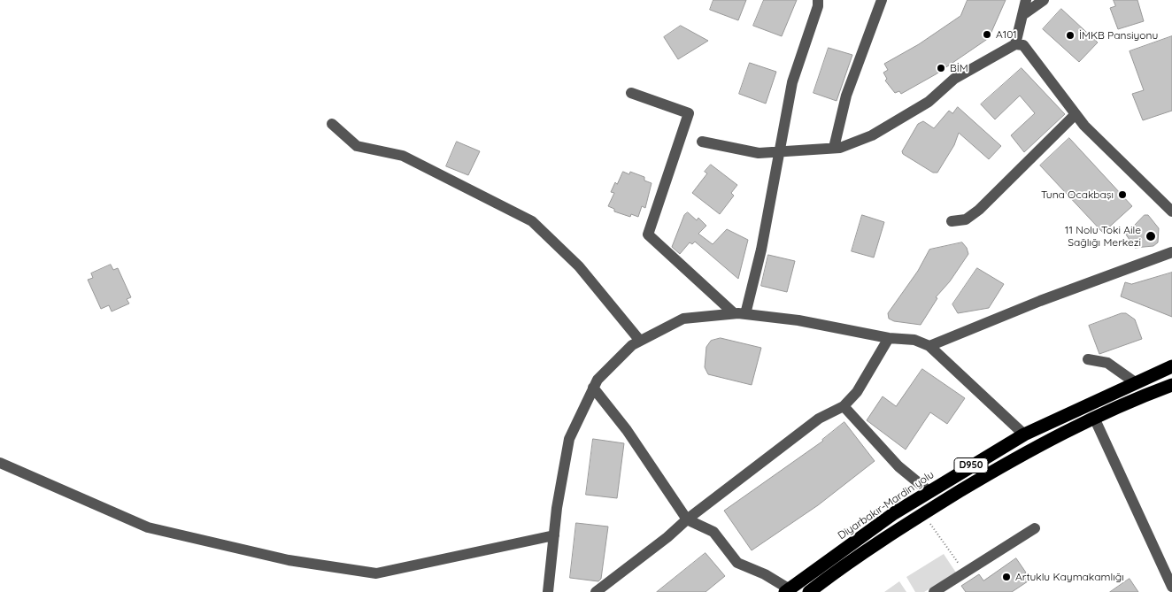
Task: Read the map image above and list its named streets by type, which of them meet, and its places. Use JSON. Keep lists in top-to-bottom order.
{
  "streets": {
    "highway": ["D950", "Diyarbakır-Mardin yolu"]
  },
  "places": [
    "A101",
    "İMKB Pansiyonu",
    "BİM",
    "Tuna Ocakbaşı",
    "11 Nolu Toki Aile Sağlığı Merkezi",
    "Artuklu Kaymakamlığı"
  ]
}
